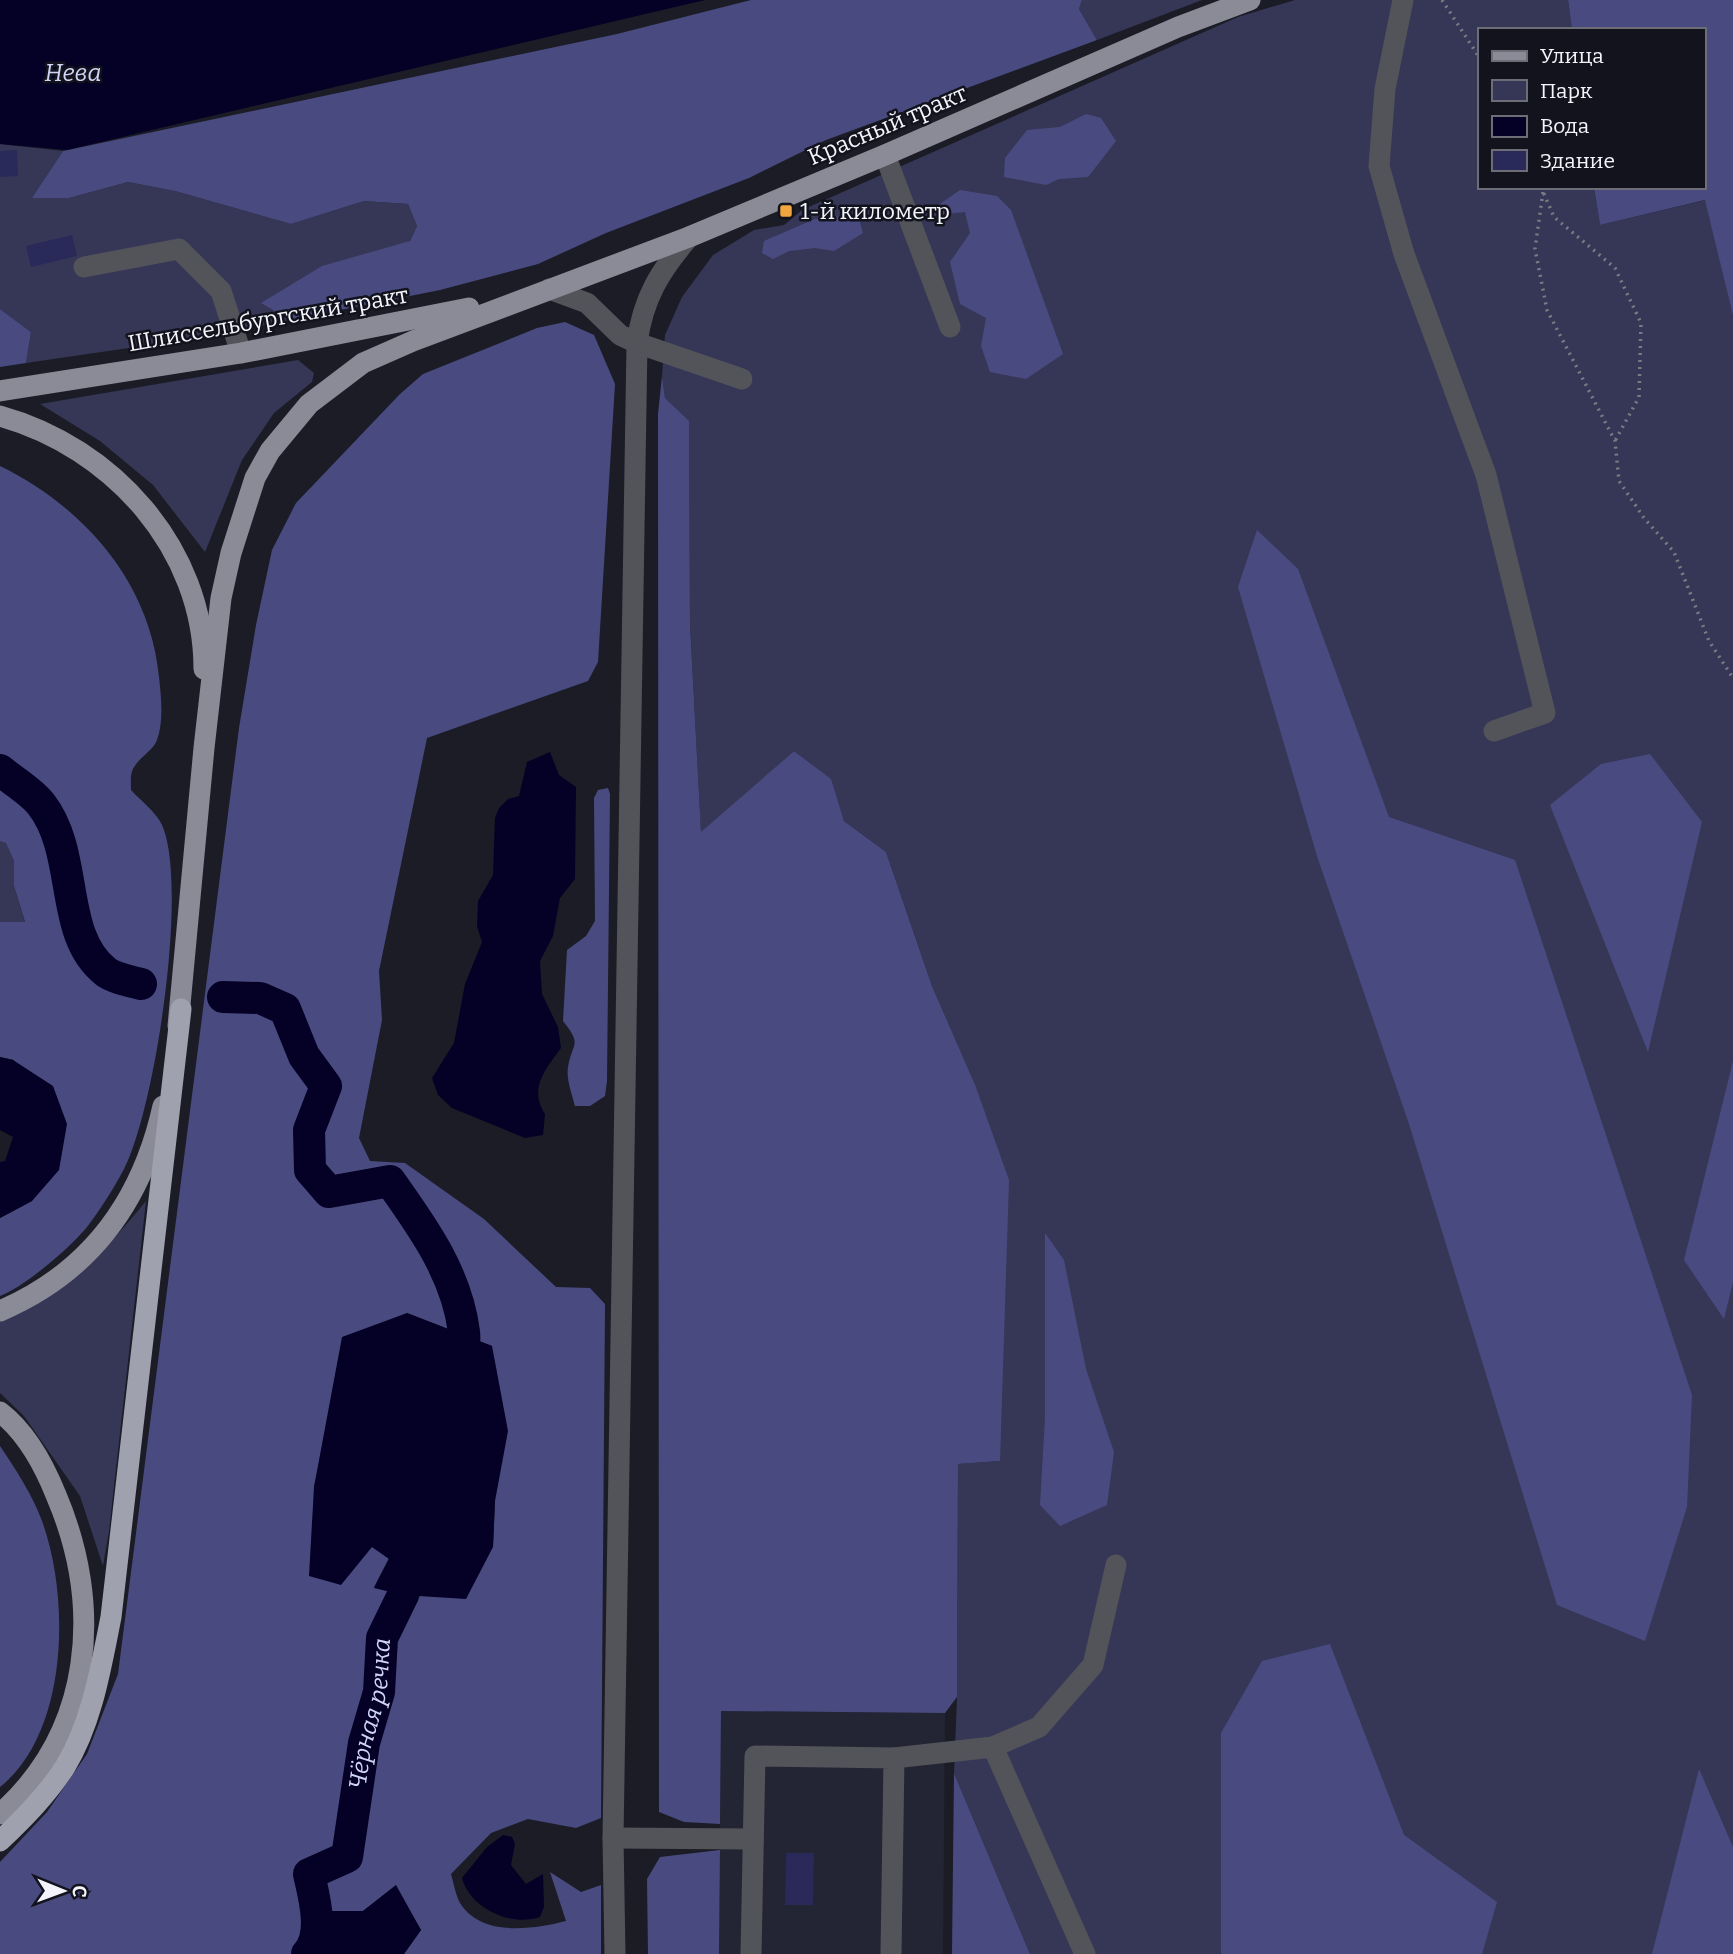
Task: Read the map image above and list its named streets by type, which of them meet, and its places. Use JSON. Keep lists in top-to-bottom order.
{
  "streets": {
    "main road": ["Красный тракт", "Шлиссельбургский тракт"]
  },
  "crossings": [
    ["Красный тракт", "Шлиссельбургский тракт"]
  ],
  "water": ["Нева", "Чёрная речка"],
  "places": {
    "transit": ["1-й километр"]
  },
  "legend": [
    "Улица",
    "Парк",
    "Вода",
    "Здание"
  ],
  "north": "right"
}
